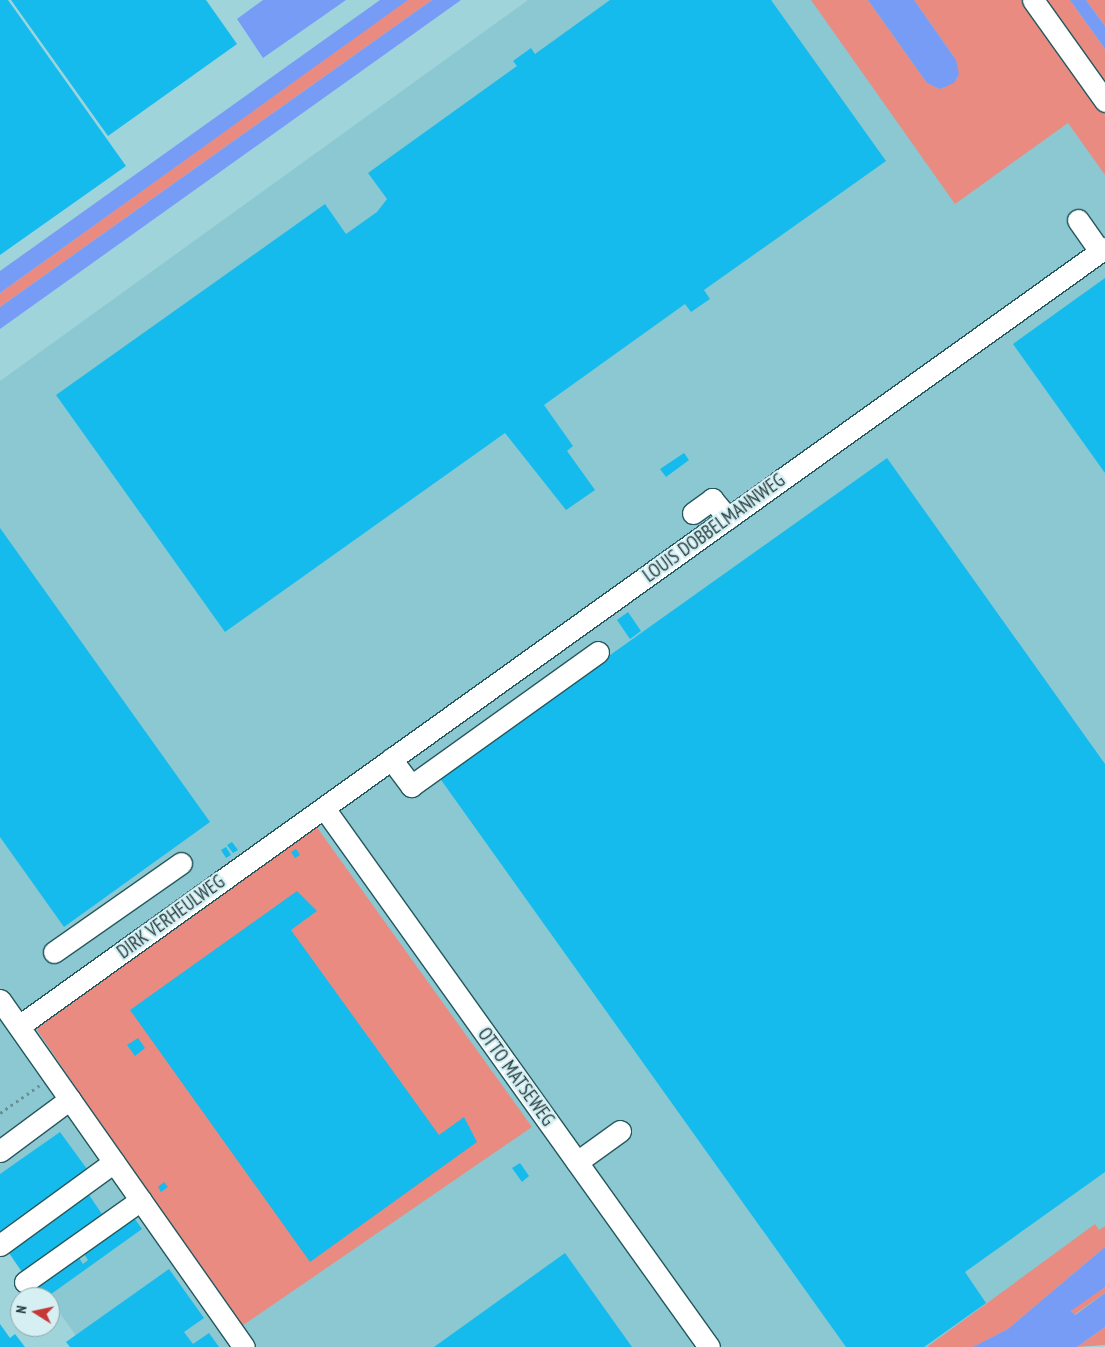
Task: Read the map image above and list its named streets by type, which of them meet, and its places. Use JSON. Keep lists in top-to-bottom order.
{
  "streets": {
    "street": ["LOUIS DOBBELMANNWEG", "DIRK VERHEULWEG", "OTTO MATSEWEG"]
  },
  "crossings": [
    ["LOUIS DOBBELMANNWEG", "DIRK VERHEULWEG"],
    ["LOUIS DOBBELMANNWEG", "OTTO MATSEWEG"],
    ["DIRK VERHEULWEG", "OTTO MATSEWEG"]
  ],
  "north": "left"
}
